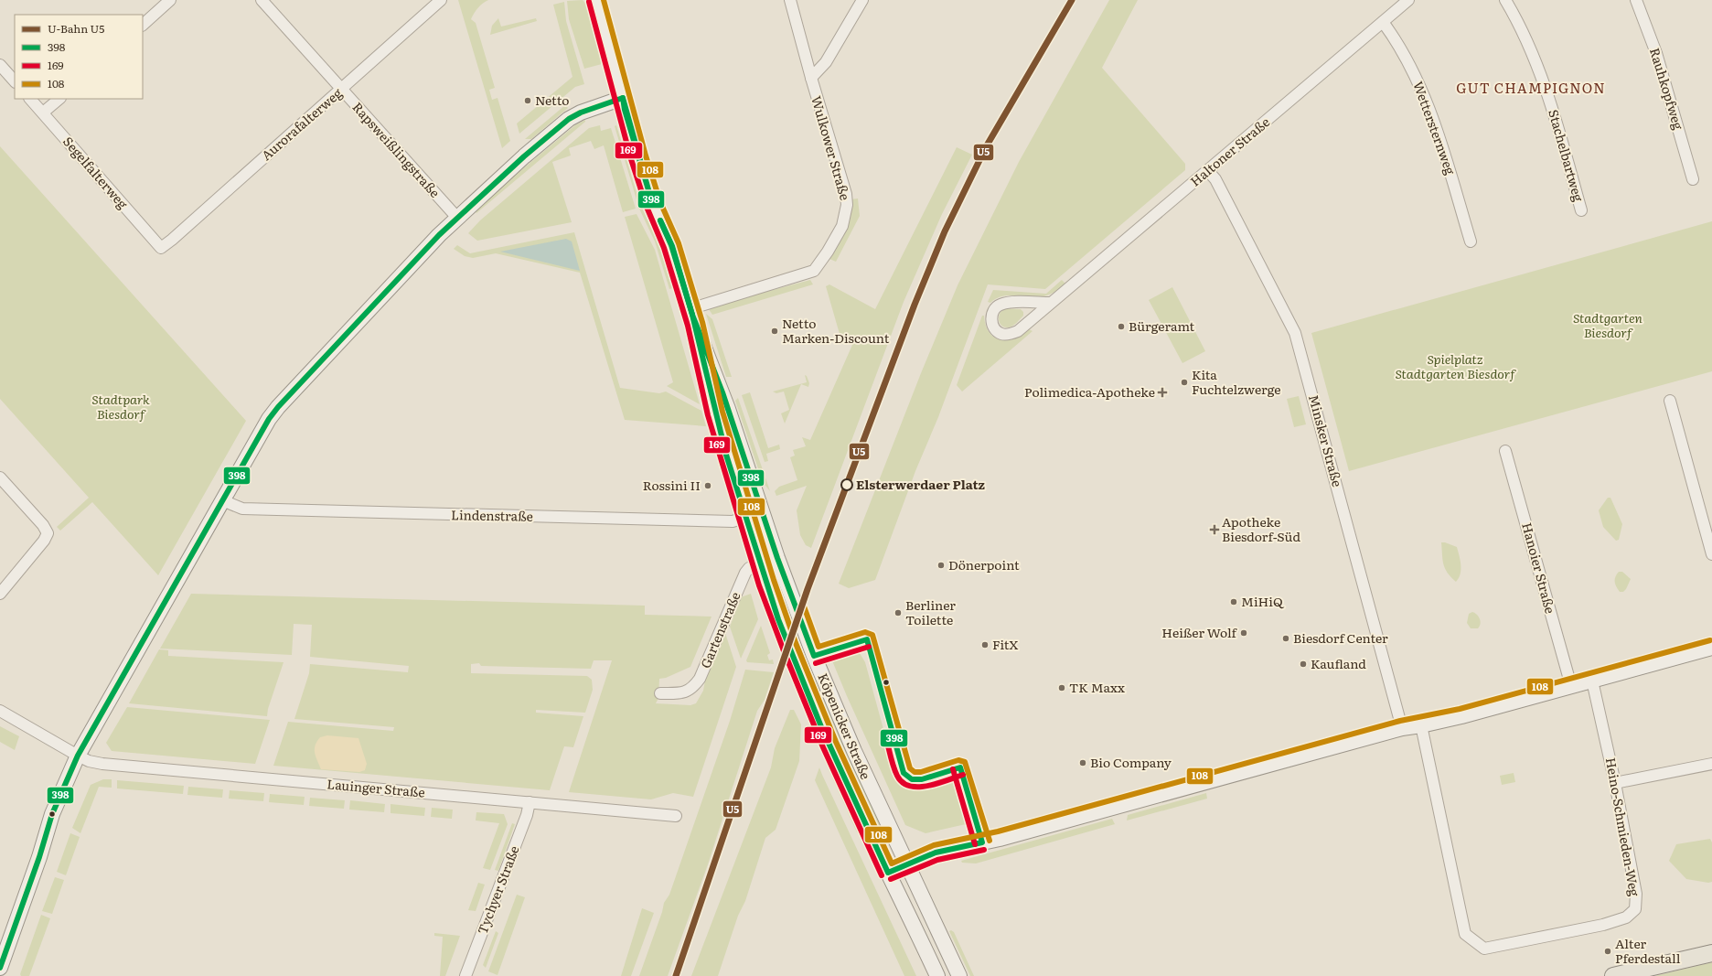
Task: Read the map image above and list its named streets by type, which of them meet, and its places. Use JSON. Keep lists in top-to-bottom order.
{
  "streets": {
    "street": [
      "Rauhkopfweg",
      "Aurorafalterweg",
      "Wettersternweg",
      "Wulkower Straße",
      "Rapsweißlingstraße",
      "Haltoner Straße",
      "Stachelbartweg",
      "Segelfalterweg",
      "Minsker Straße",
      "Lindenstraße",
      "Hanoier Straße",
      "Gartenstraße",
      "Köpenicker Straße",
      "Lauinger Straße",
      "Heino-Schmieden-Weg",
      "Tychyer Straße"
    ]
  },
  "crossings": [
    ["Aurorafalterweg", "Rapsweißlingstraße"],
    ["Aurorafalterweg", "Segelfalterweg"],
    ["Wettersternweg", "Haltoner Straße"],
    ["Wulkower Straße", "Köpenicker Straße"],
    ["Haltoner Straße", "Minsker Straße"],
    ["Lindenstraße", "Köpenicker Straße"],
    ["Gartenstraße", "Köpenicker Straße"],
    ["Lauinger Straße", "Tychyer Straße"]
  ],
  "districts": ["GUT CHAMPIGNON"],
  "parks": ["Stadtgarten Biesdorf", "Spielplatz Stadtgarten Biesdorf", "Stadtpark Biesdorf"],
  "places": {
    "other": [
      "Netto",
      "Bürgeramt",
      "Netto Marken-Discount",
      "Kita Fuchtelzwerge",
      "Elsterwerdaer Platz",
      "Rossini II",
      "Dönerpoint",
      "MiHiQ",
      "Berliner Toilette",
      "Heißer Wolf",
      "Biesdorf Center",
      "FitX",
      "Kaufland",
      "TK Maxx",
      "Bio Company",
      "Alter Pferdestall"
    ],
    "health": ["Polimedica-Apotheke", "Apotheke Biesdorf-Süd"]
  },
  "lines": [
    "metro line U5",
    "transit line 108",
    "transit line 169",
    "transit line 398"
  ],
  "legend": [
    "U-Bahn U5",
    "398",
    "169",
    "108"
  ]
}
